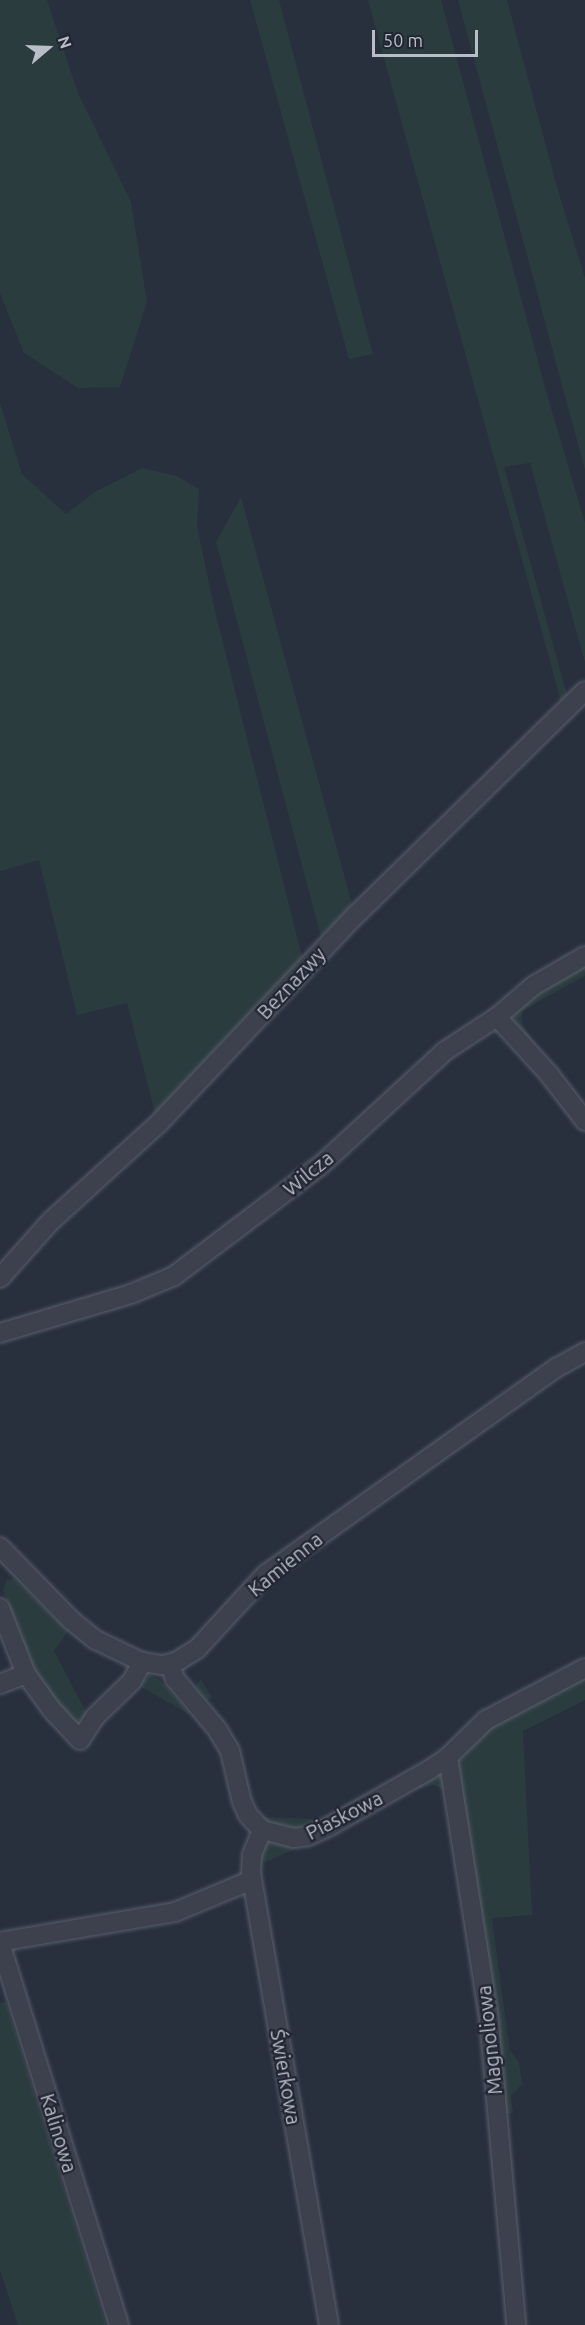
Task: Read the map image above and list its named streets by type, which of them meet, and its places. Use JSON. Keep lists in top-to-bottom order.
{
  "streets": {
    "street": [
      "Beznazwy",
      "Wilcza",
      "Kamienna",
      "Piaskowa",
      "Magnoliowa",
      "Świerkowa",
      "Kalinowa"
    ]
  },
  "crossings": [
    ["Piaskowa", "Magnoliowa"],
    ["Piaskowa", "Świerkowa"],
    ["Świerkowa", "Kalinowa"]
  ],
  "scale_bar": "50 m",
  "north": "right"
}
